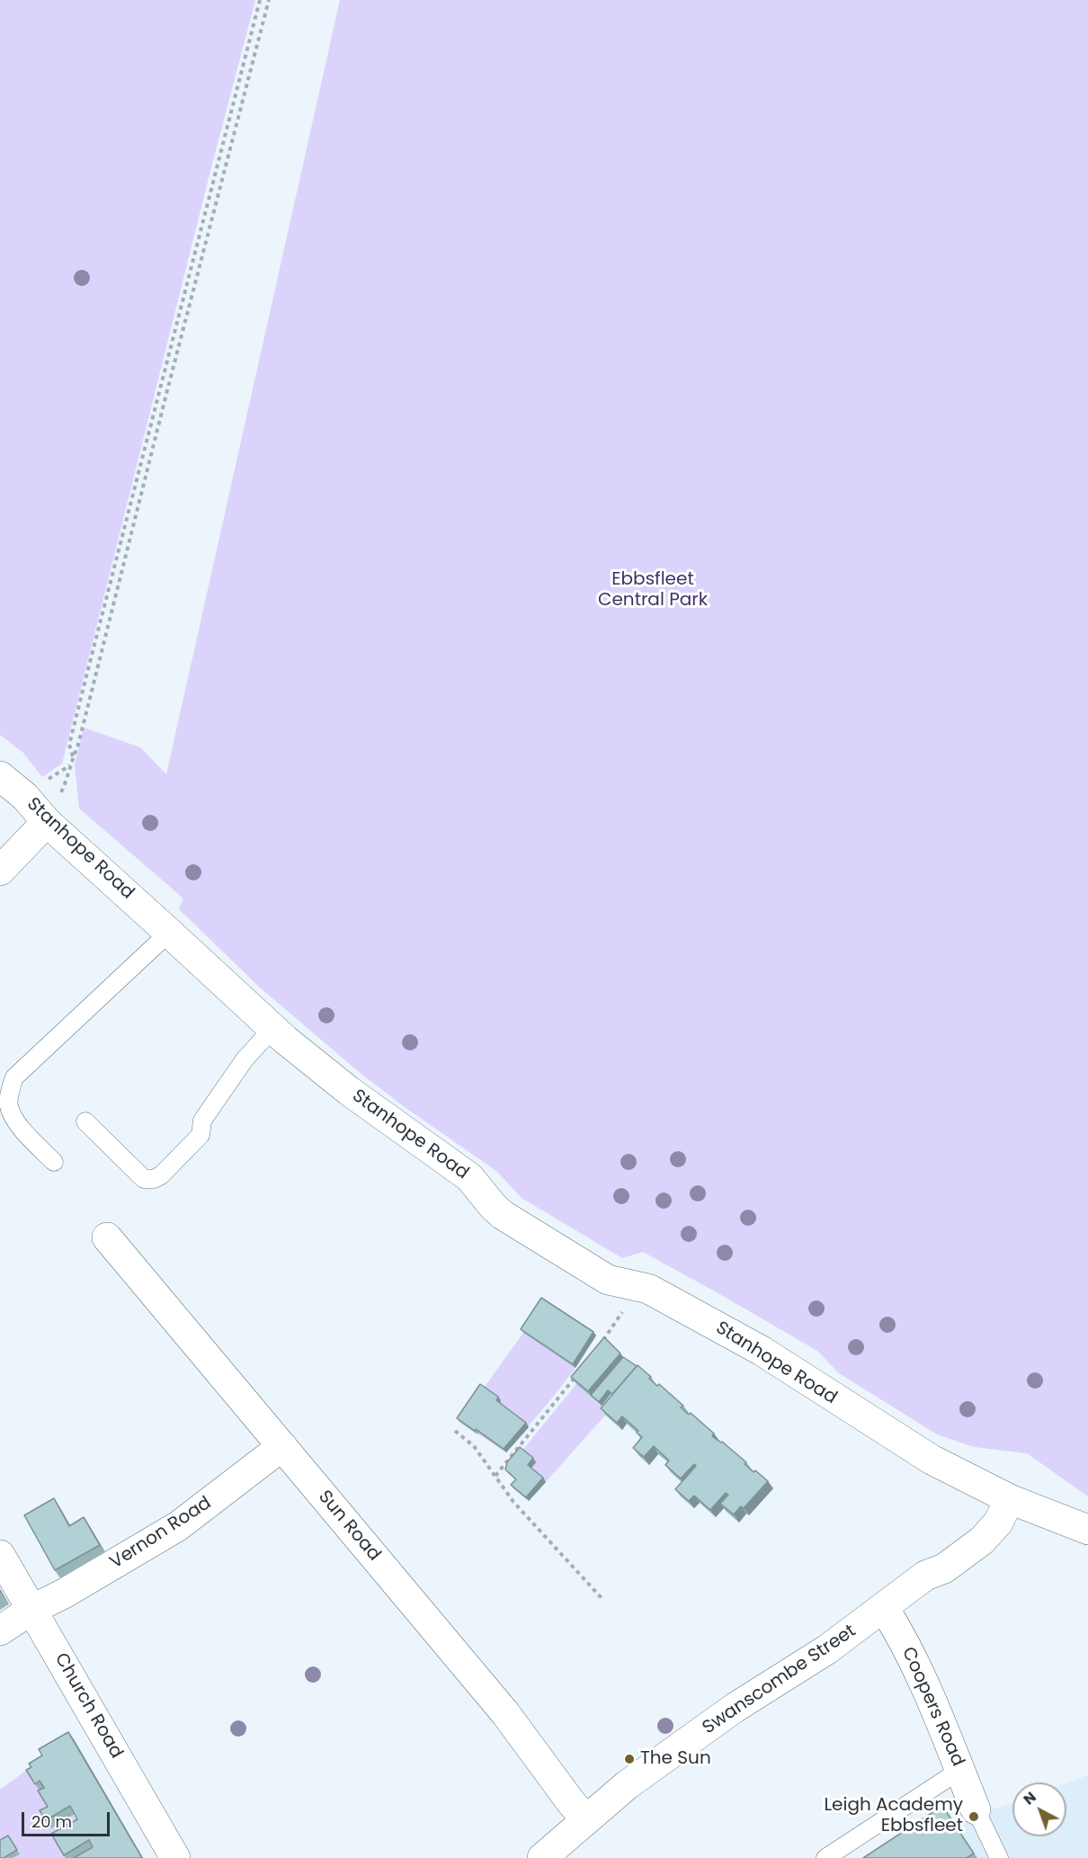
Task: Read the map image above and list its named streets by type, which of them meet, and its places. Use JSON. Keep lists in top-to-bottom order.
{
  "streets": {
    "street": [
      "Stanhope Road",
      "Sun Road",
      "Vernon Road",
      "Swanscombe Street",
      "Church Road",
      "Coopers Road"
    ]
  },
  "crossings": [
    ["Stanhope Road", "Swanscombe Street"],
    ["Sun Road", "Vernon Road"],
    ["Sun Road", "Swanscombe Street"],
    ["Vernon Road", "Church Road"],
    ["Swanscombe Street", "Coopers Road"]
  ],
  "parks": ["Ebbsfleet Central Park"],
  "places": ["The Sun", "Leigh Academy Ebbsfleet"],
  "scale_bar": "20 m",
  "north": "top left"
}
